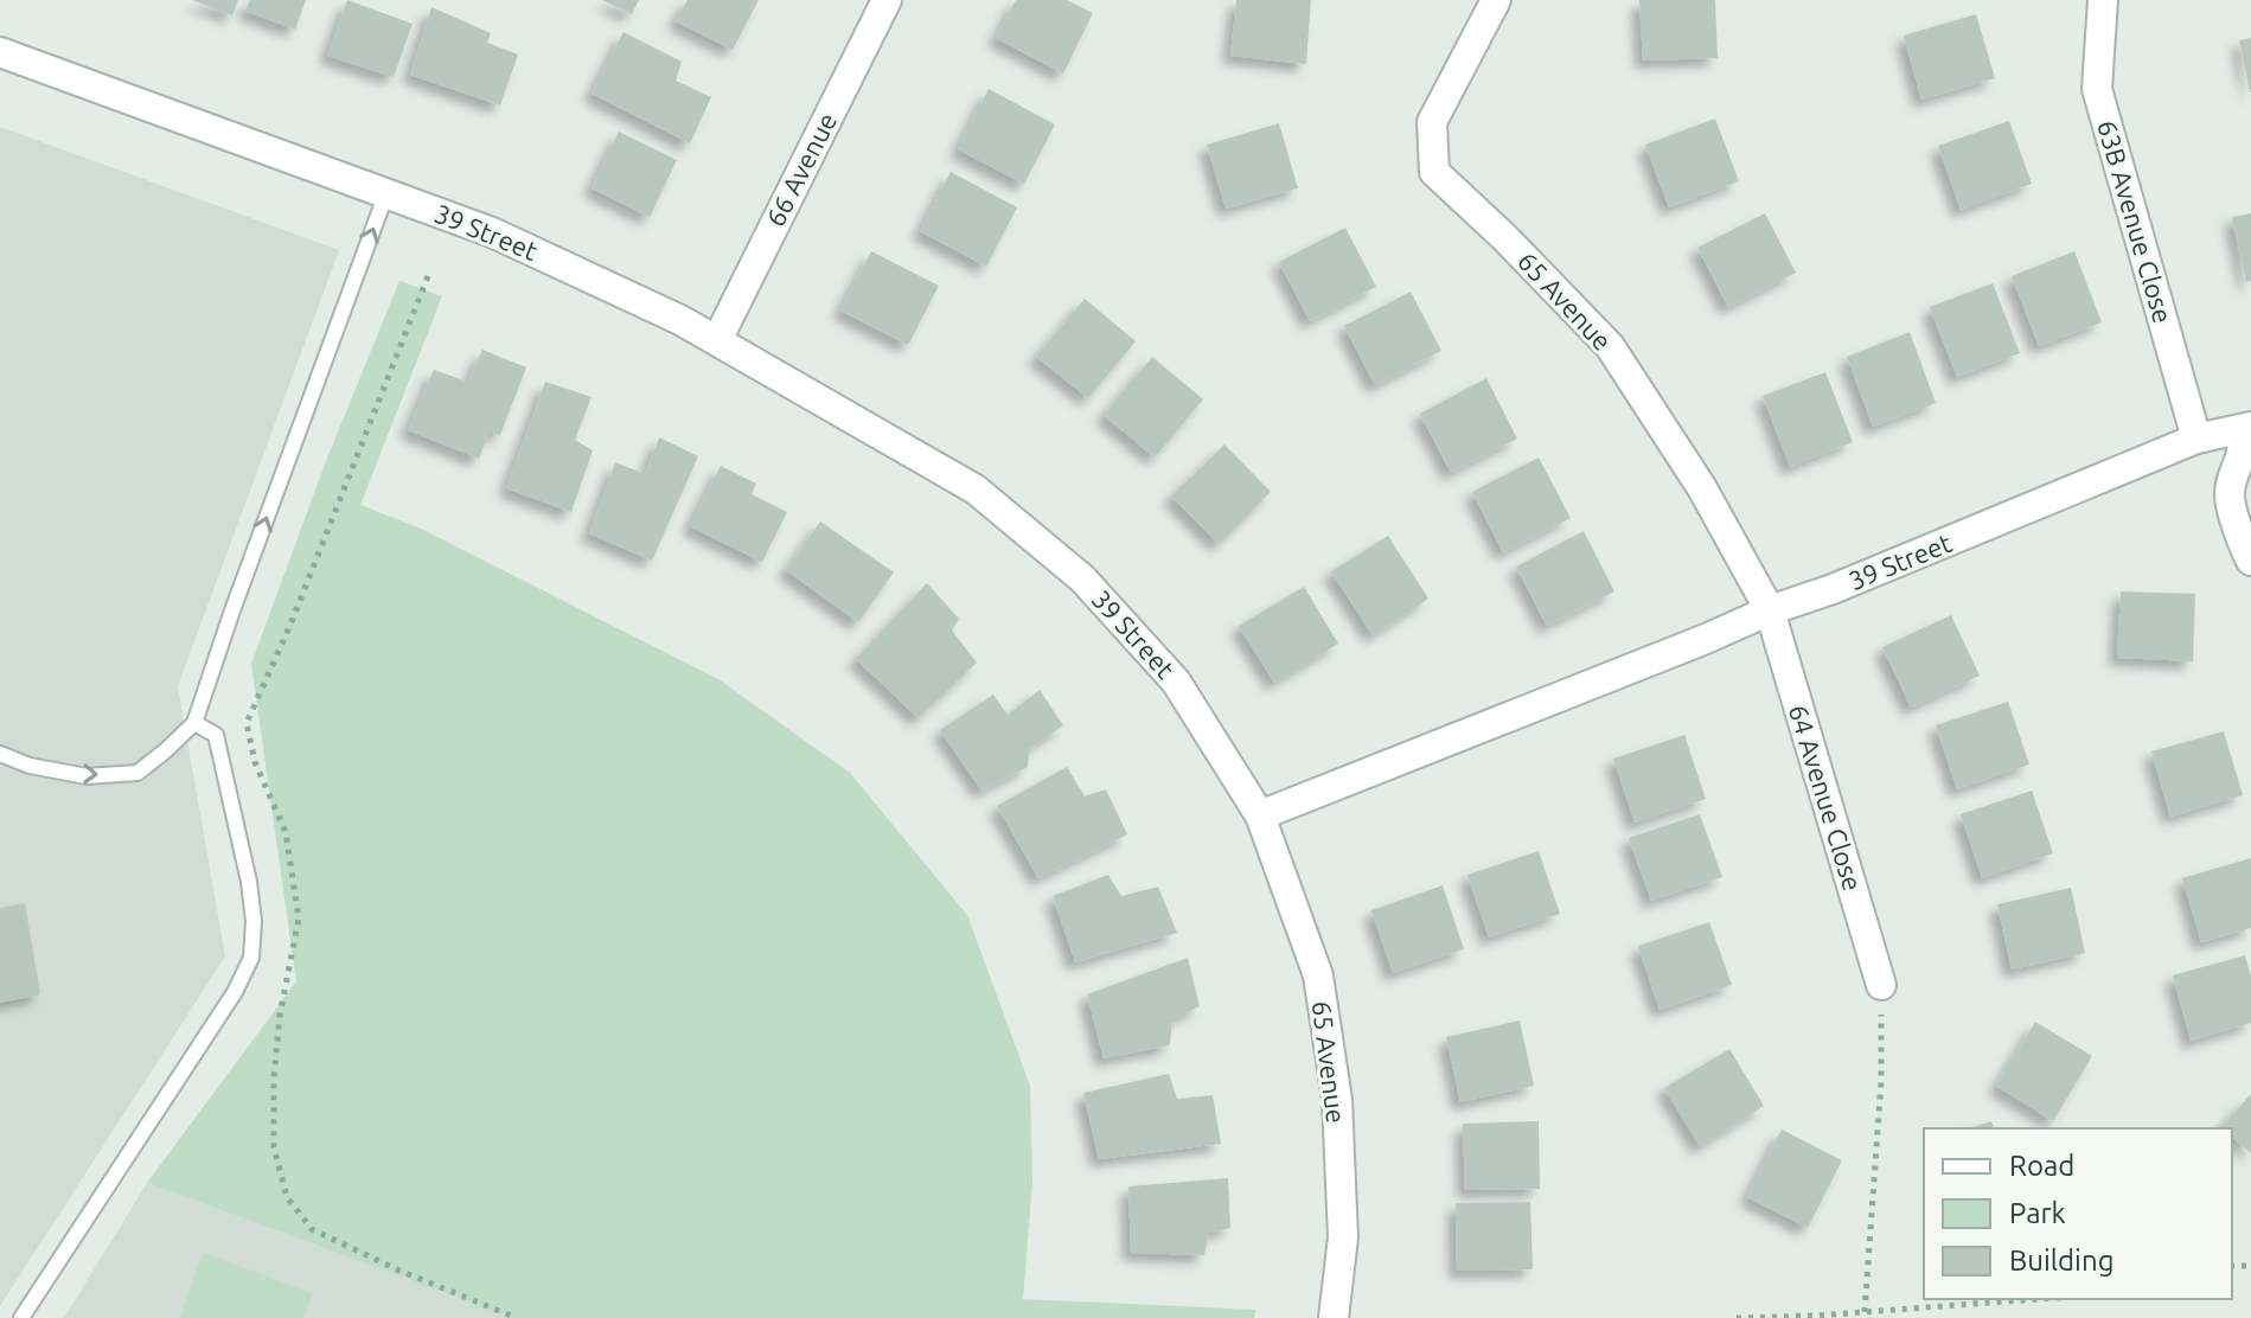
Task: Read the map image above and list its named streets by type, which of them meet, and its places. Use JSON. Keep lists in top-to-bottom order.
{
  "streets": {
    "street": [
      "66 Avenue",
      "63B Avenue Close",
      "39 Street",
      "65 Avenue",
      "64 Avenue Close"
    ]
  },
  "crossings": [
    ["66 Avenue", "39 Street"],
    ["63B Avenue Close", "39 Street"],
    ["39 Street", "65 Avenue"],
    ["39 Street", "64 Avenue Close"],
    ["65 Avenue", "64 Avenue Close"]
  ],
  "legend": ["Road", "Park", "Building"]
}
